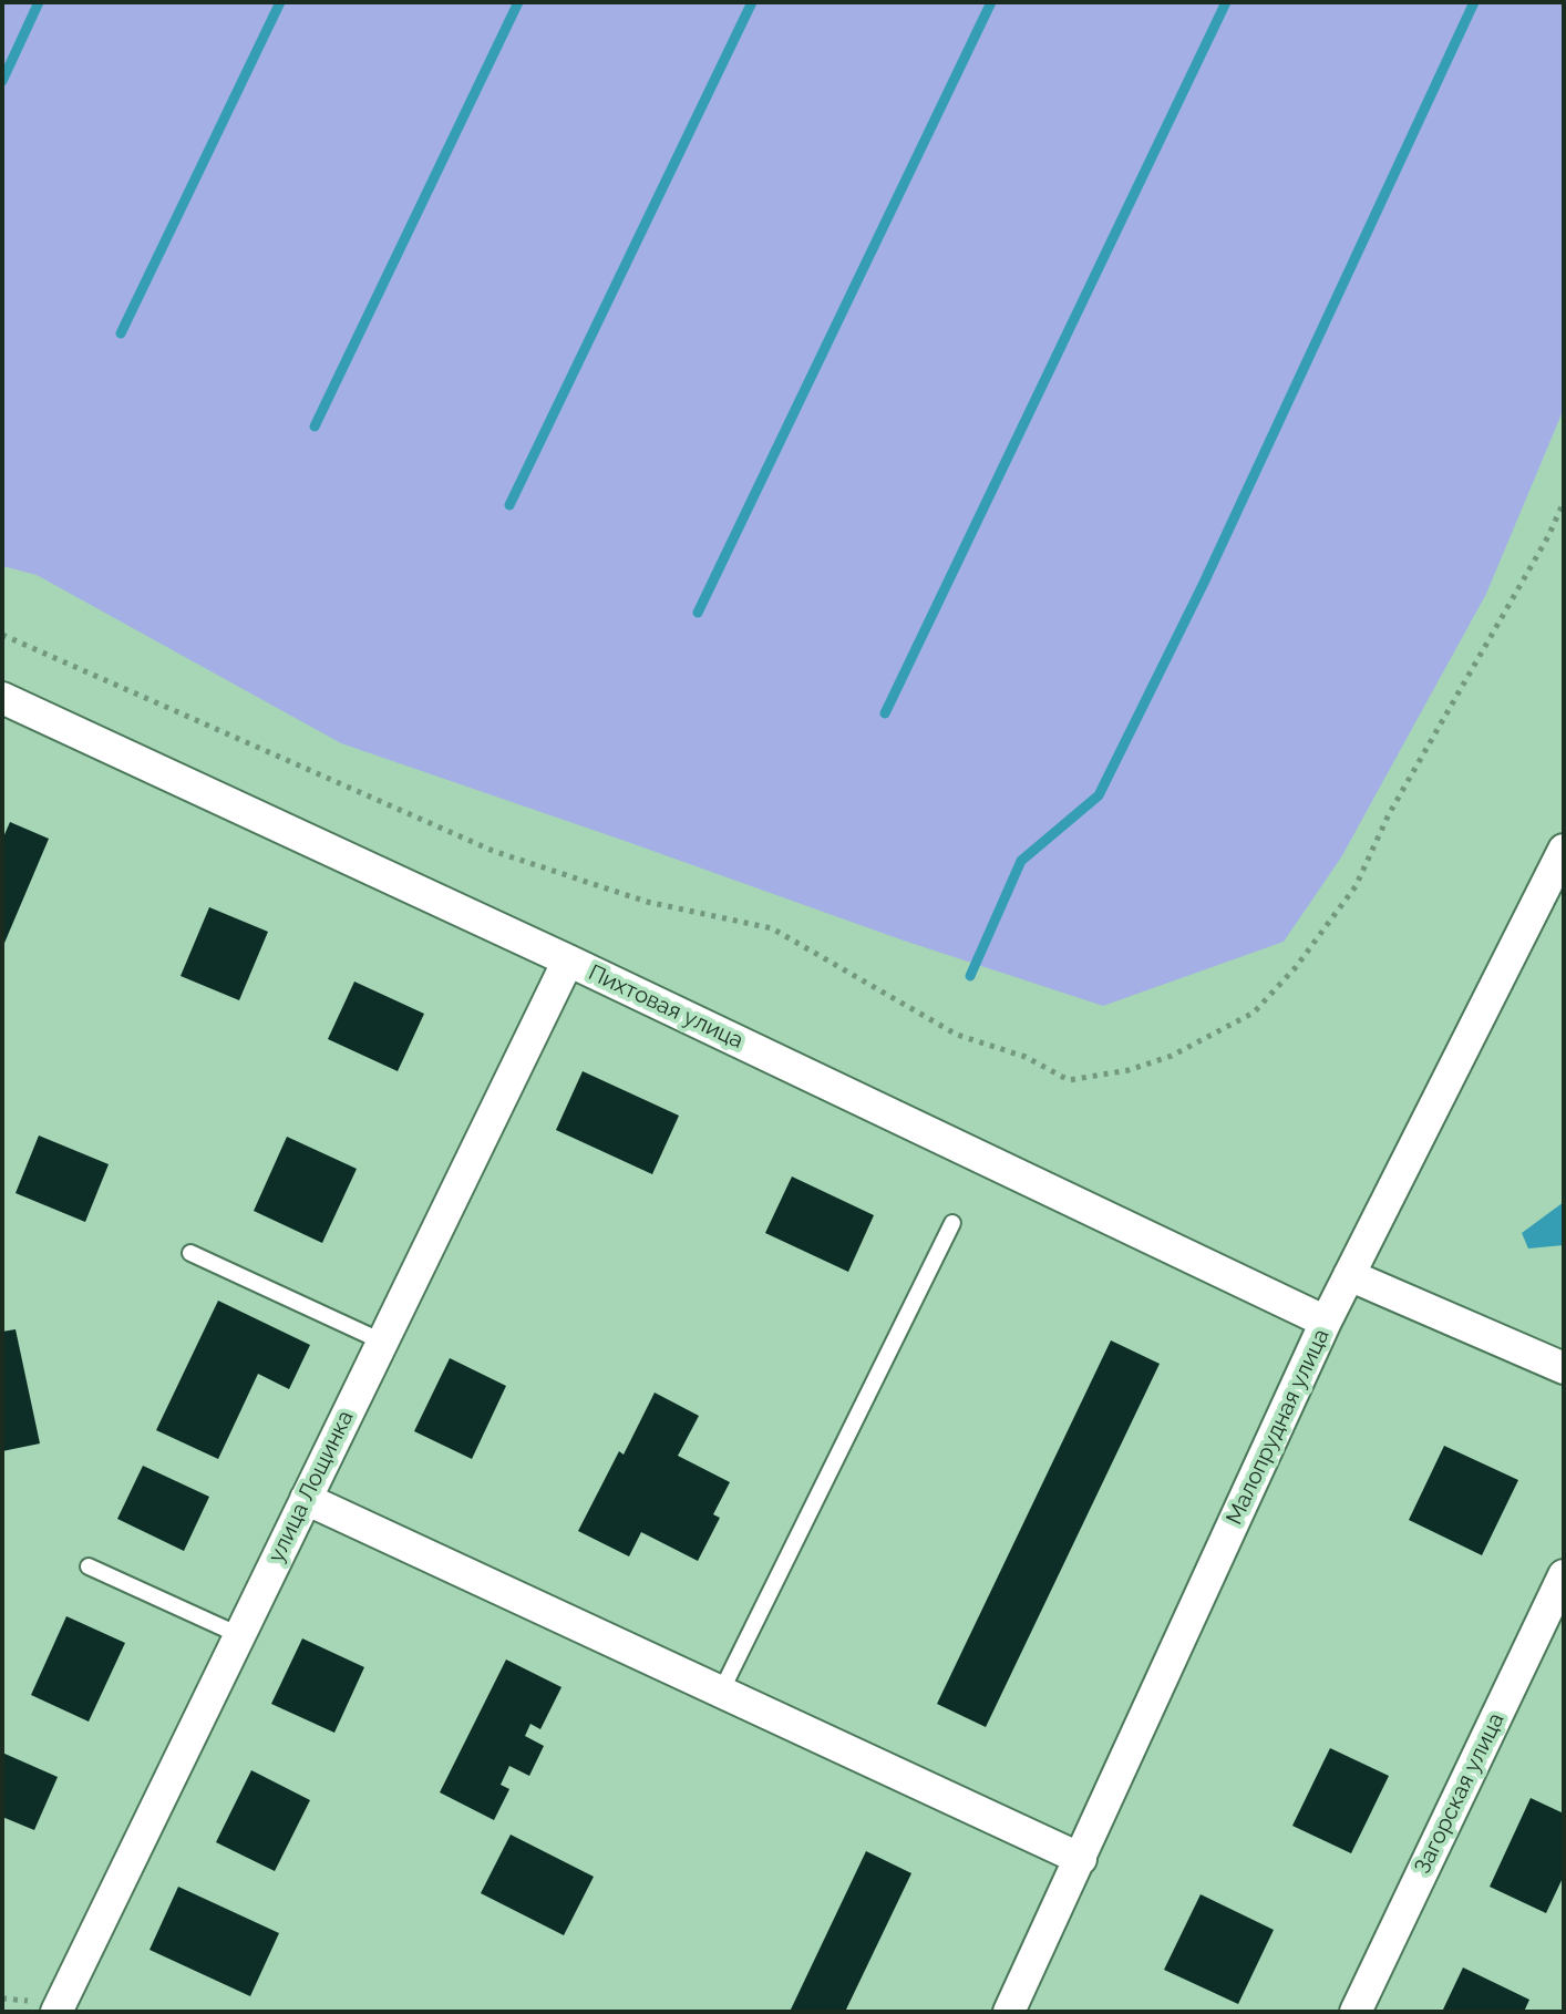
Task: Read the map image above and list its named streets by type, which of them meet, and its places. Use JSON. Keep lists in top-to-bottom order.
{
  "streets": {
    "street": [
      "Пихтовая улица",
      "Малопрудная улица",
      "улица Лощинка",
      "Загорская улица"
    ]
  },
  "crossings": [
    ["Пихтовая улица", "Малопрудная улица"],
    ["Пихтовая улица", "улица Лощинка"]
  ]
}
